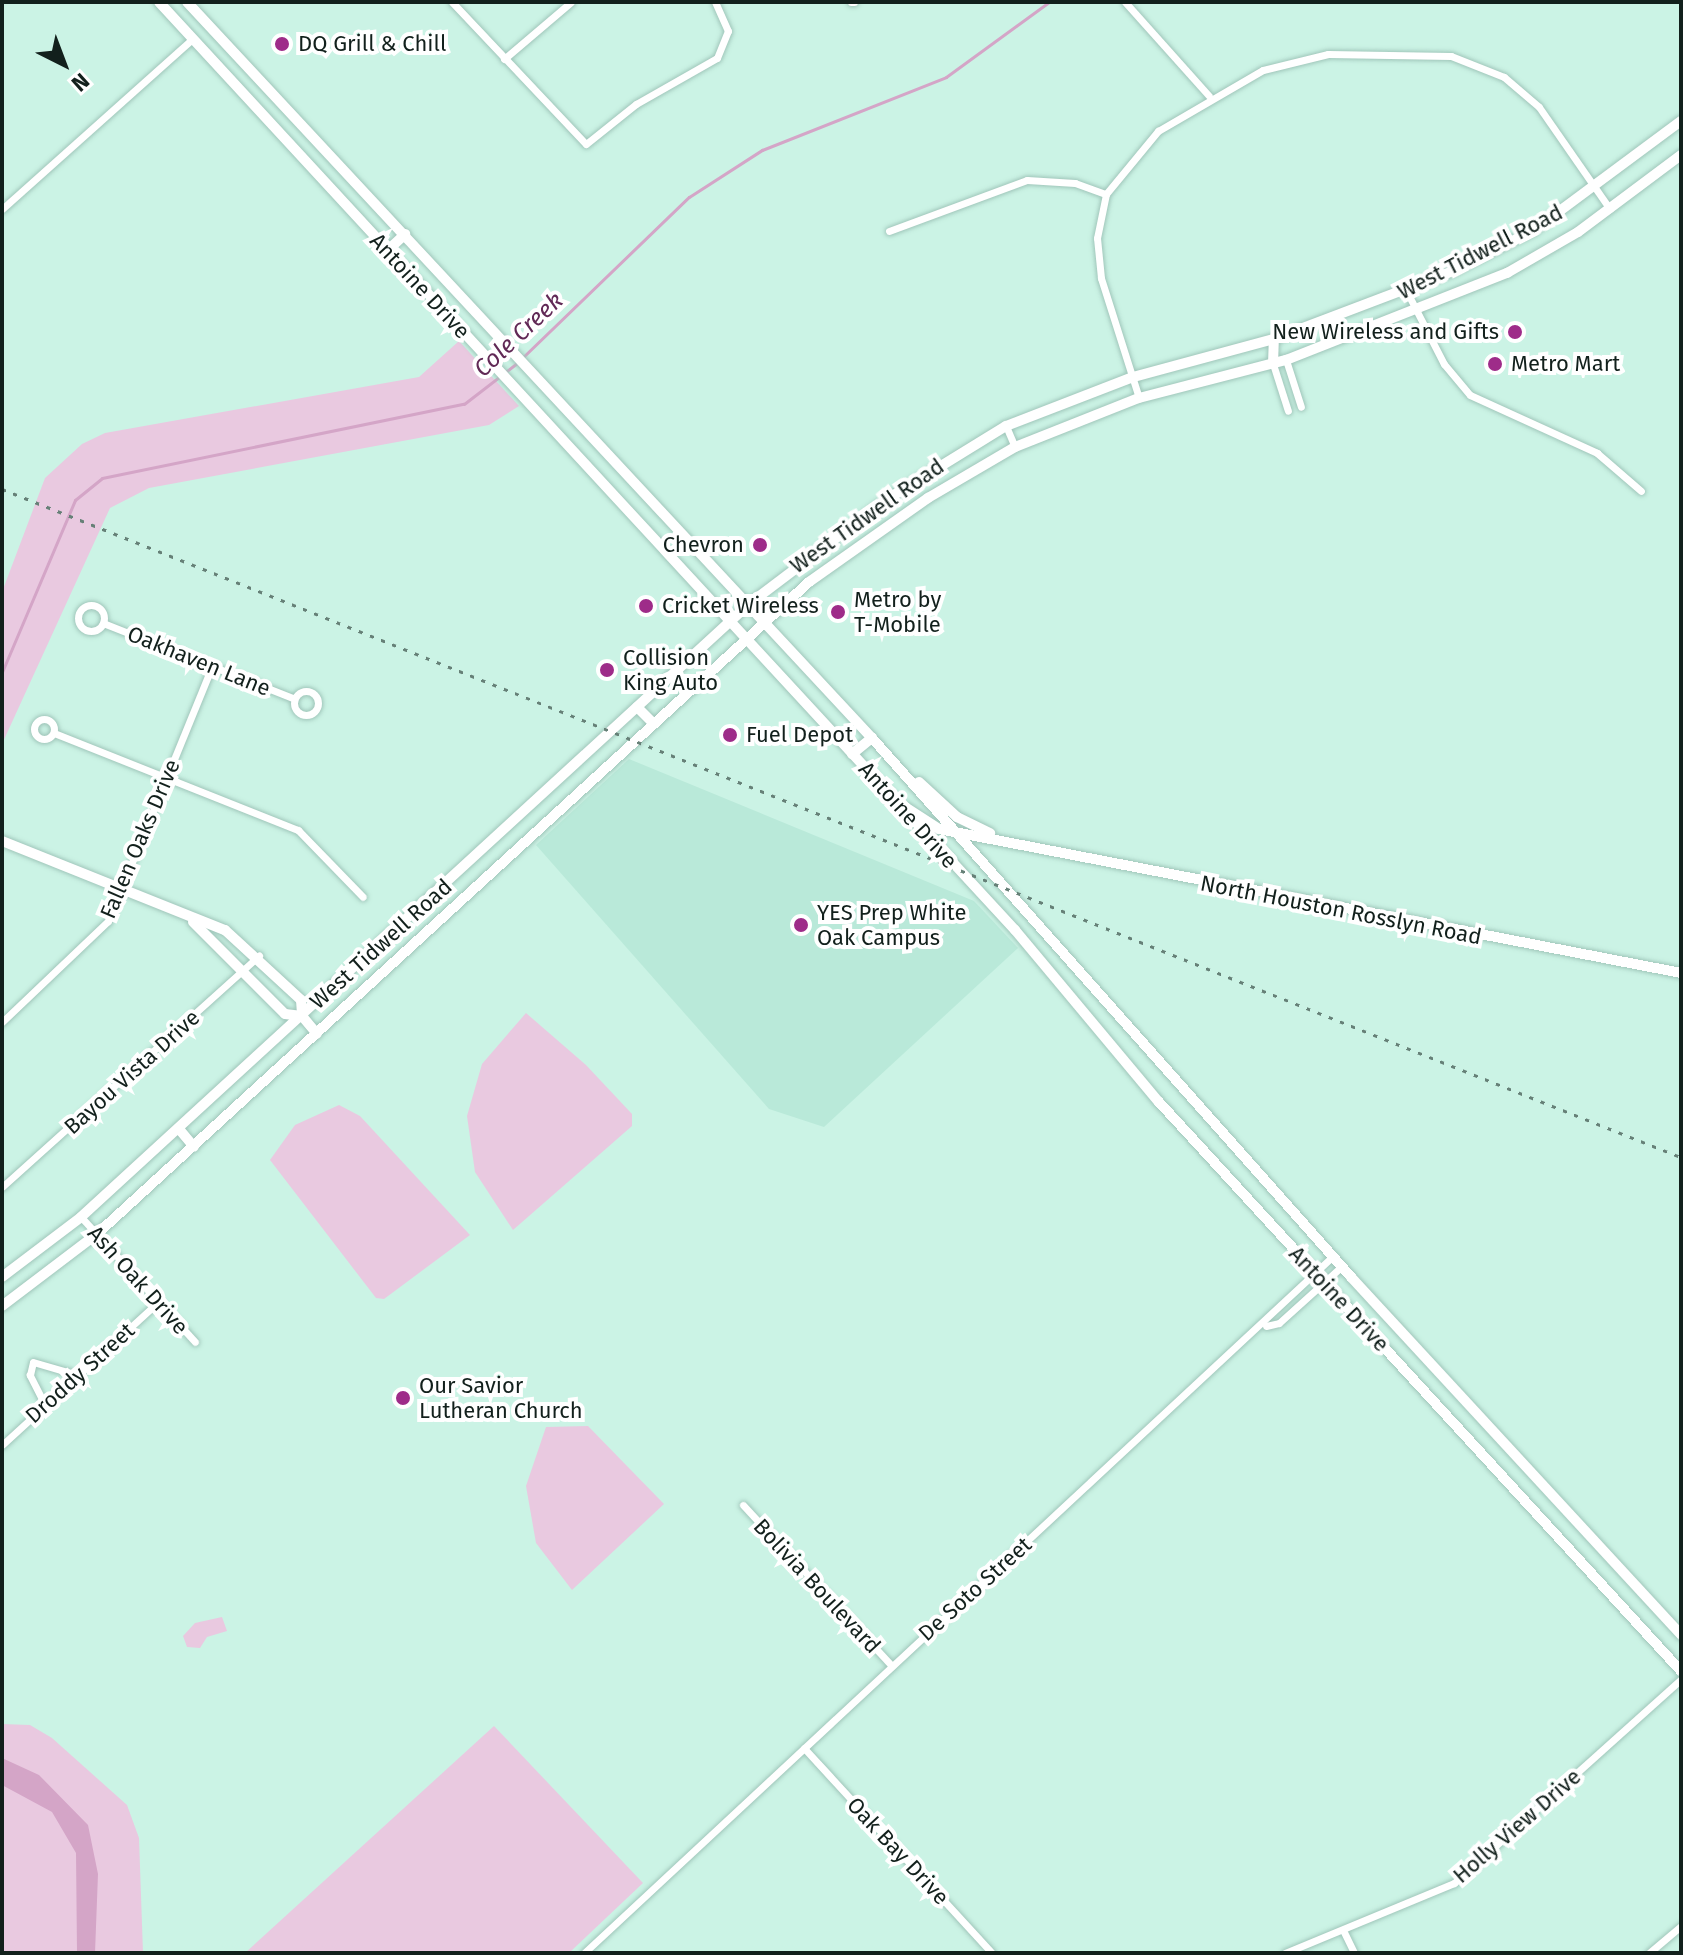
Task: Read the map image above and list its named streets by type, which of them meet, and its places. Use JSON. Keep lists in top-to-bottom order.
{
  "streets": {
    "main road": ["West Tidwell Road", "Antoine Drive", "North Houston Rosslyn Road"],
    "street": [
      "Oakhaven Lane",
      "Fallen Oaks Drive",
      "Bayou Vista Drive",
      "Ash Oak Drive",
      "Droddy Street",
      "Bolivia Boulevard",
      "De Soto Street",
      "Holly View Drive",
      "Oak Bay Drive"
    ]
  },
  "crossings": [
    ["West Tidwell Road", "Antoine Drive"],
    ["West Tidwell Road", "Ash Oak Drive"],
    ["Antoine Drive", "North Houston Rosslyn Road"],
    ["Antoine Drive", "De Soto Street"],
    ["Oakhaven Lane", "Fallen Oaks Drive"],
    ["Ash Oak Drive", "Droddy Street"],
    ["Bolivia Boulevard", "De Soto Street"],
    ["De Soto Street", "Oak Bay Drive"]
  ],
  "water": ["Cole Creek"],
  "places": [
    "DQ Grill & Chill",
    "New Wireless and Gifts",
    "Metro Mart",
    "Chevron",
    "Cricket Wireless",
    "Metro by T-Mobile",
    "Collision King Auto",
    "Fuel Depot",
    "YES Prep White Oak Campus",
    "Our Savior Lutheran Church"
  ],
  "north": "bottom right"
}
